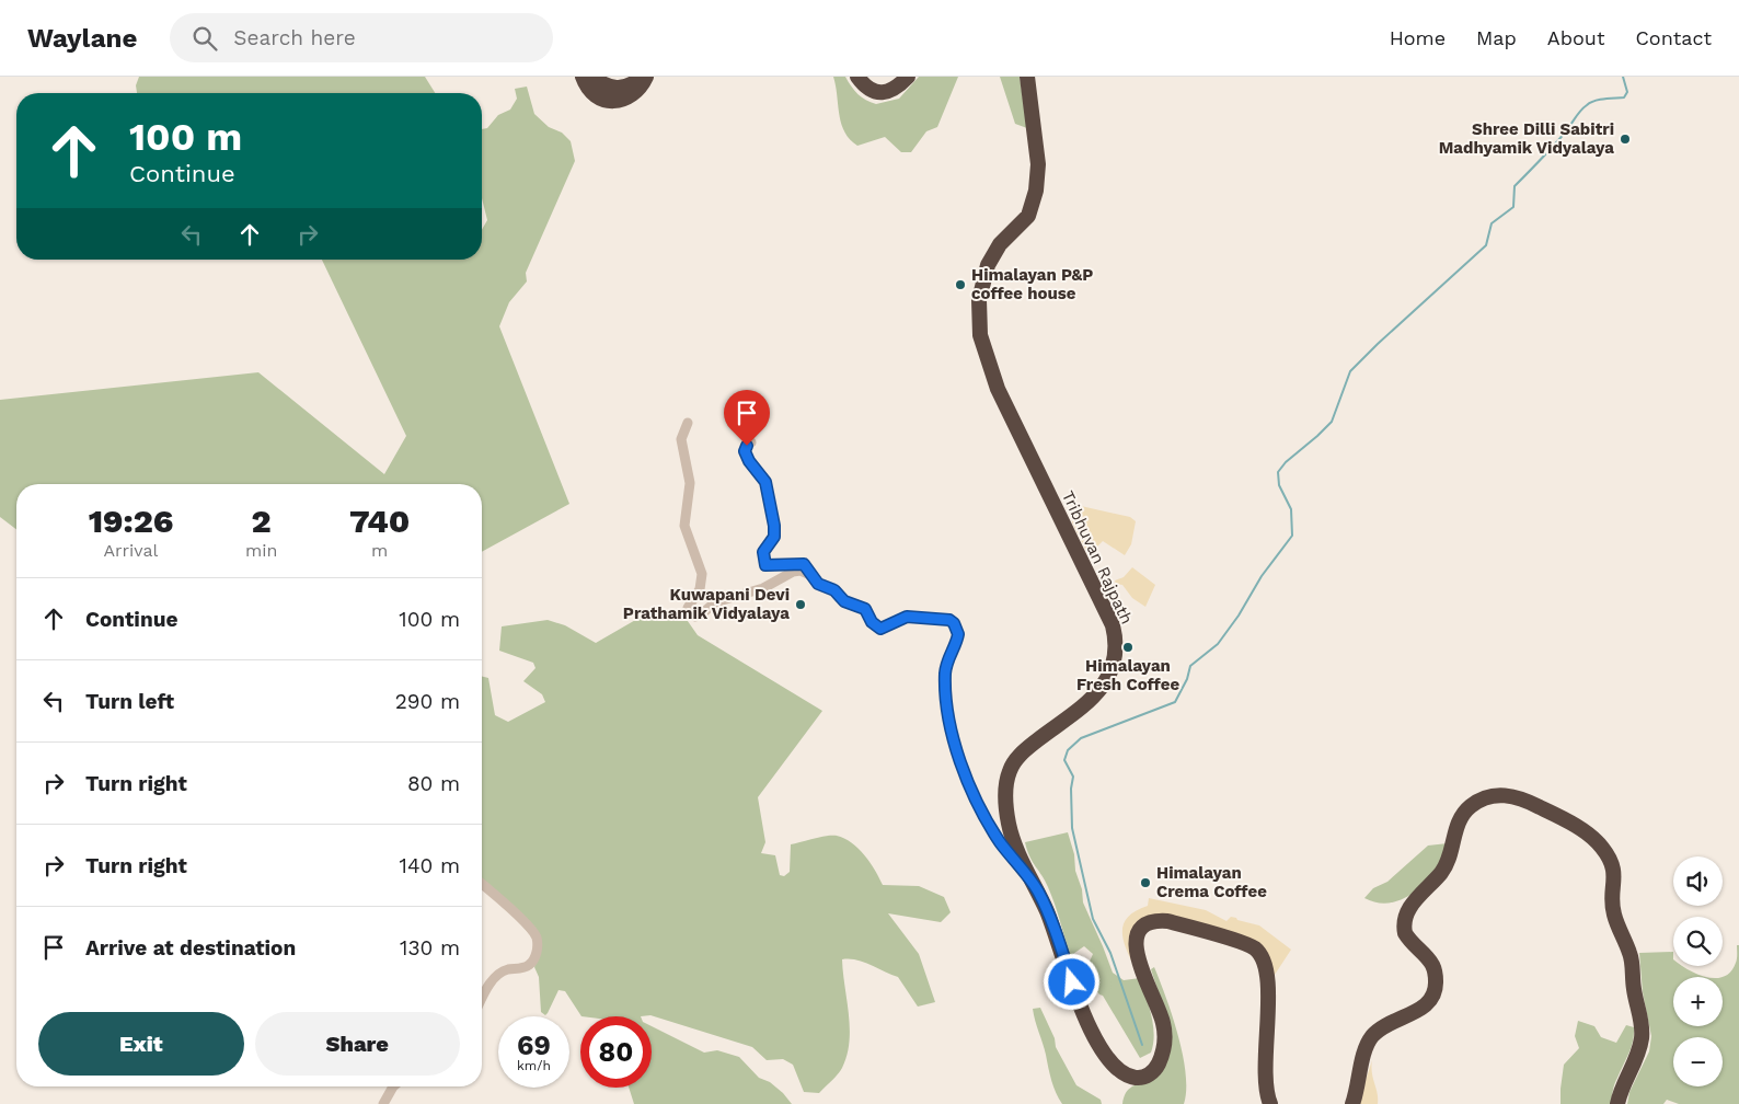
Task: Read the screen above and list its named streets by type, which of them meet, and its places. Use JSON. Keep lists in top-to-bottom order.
{
  "streets": {
    "highway": ["Tribhuvan Rajpath"]
  },
  "places": [
    "Shree Dilli Sabitri Madhyamik Vidyalaya",
    "Himalayan P&P coffee house",
    "Kuwapani Devi Prathamik Vidyalaya",
    "Himalayan Fresh Coffee",
    "Himalayan Crema Coffee"
  ],
  "page": {
    "header": "Waylane",
    "search": "Search here",
    "nav": [
      "Home",
      "Map",
      "About",
      "Contact"
    ],
    "turn": ["100 m", "Continue"],
    "eta": [
      "19:26",
      "Arrival",
      "2",
      "min",
      "740",
      "m"
    ],
    "list": [
      {
        "name": "Continue",
        "value": "100 m"
      },
      {
        "name": "Turn left",
        "value": "290 m"
      },
      {
        "name": "Turn right",
        "value": "80 m"
      },
      {
        "name": "Turn right",
        "value": "140 m"
      },
      {
        "name": "Arrive at destination",
        "value": "130 m"
      }
    ],
    "map_buttons": ["+", "−"],
    "buttons": ["Exit", "Share"],
    "speed": "69 km/h",
    "limit": "80"
  }
}
